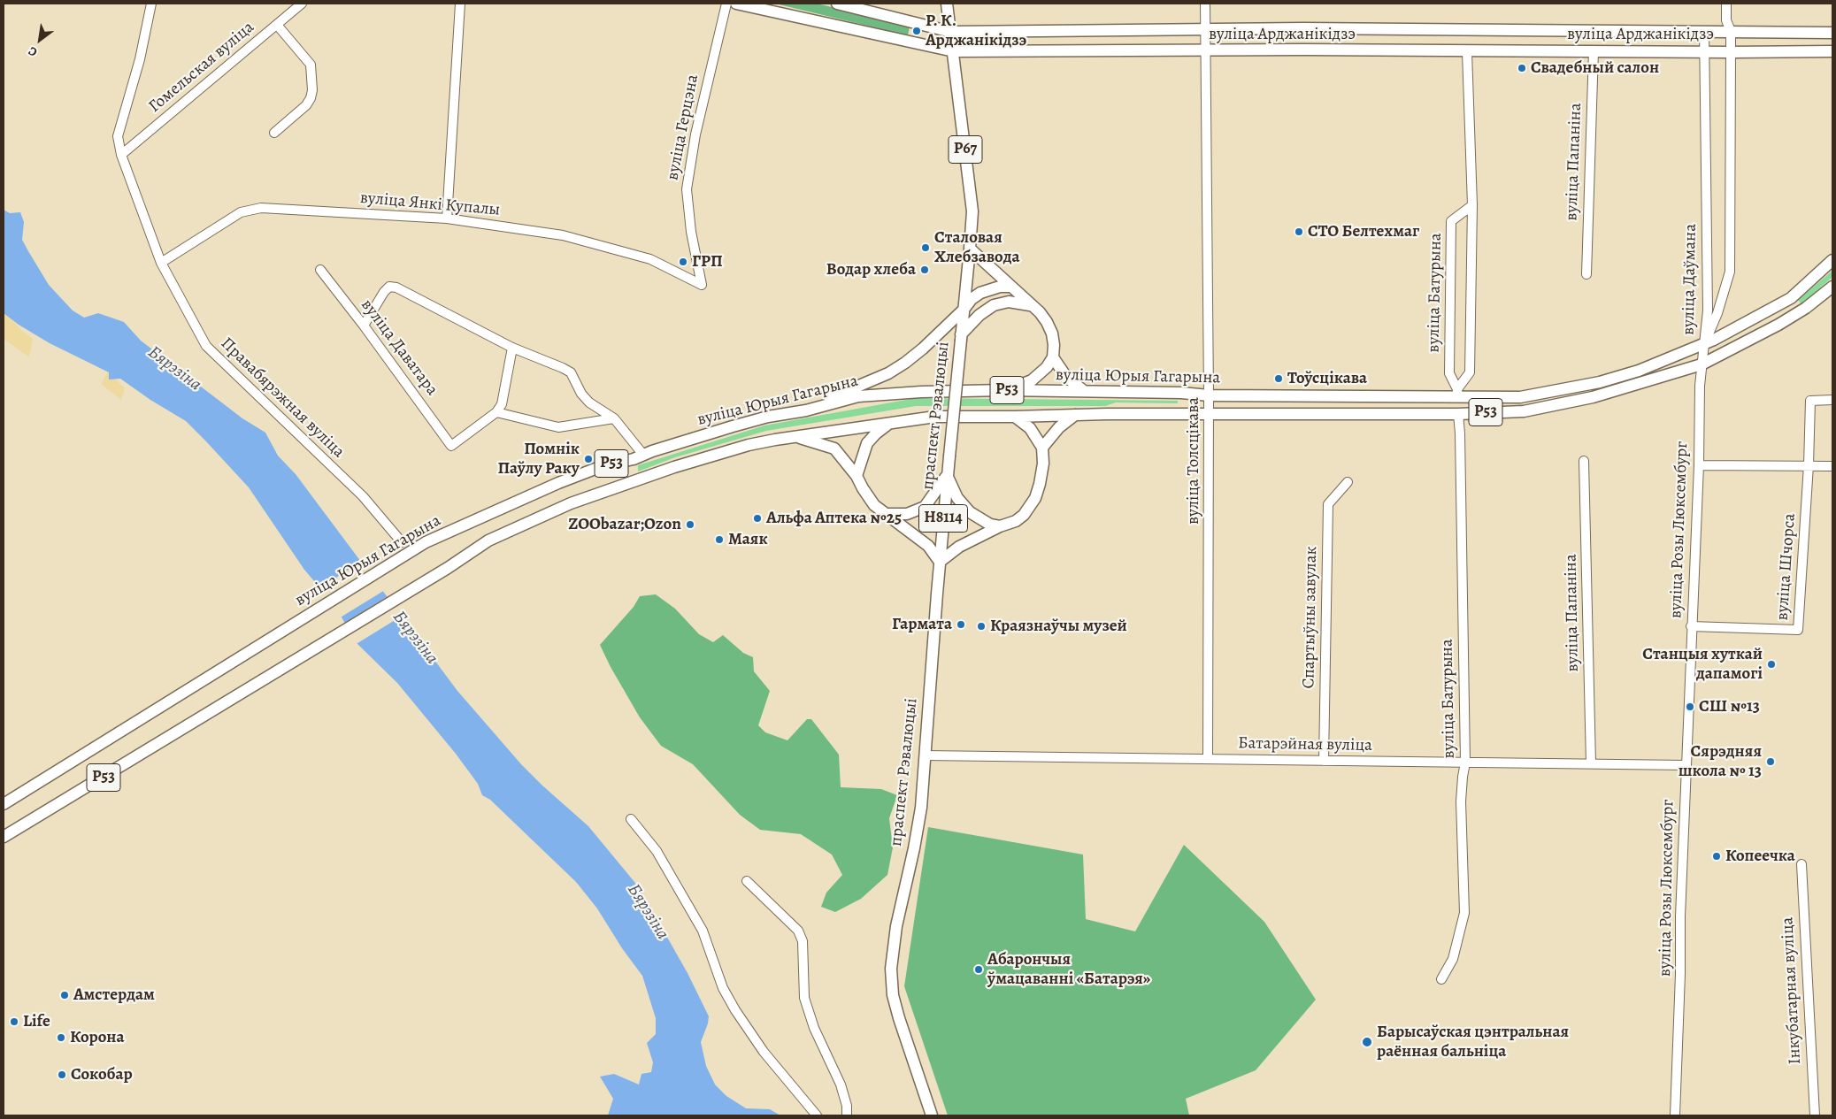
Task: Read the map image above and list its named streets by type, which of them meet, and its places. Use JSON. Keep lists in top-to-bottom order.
{
  "streets": {
    "main road": [
      "вуліца Арджанікідзэ",
      "Р67",
      "вуліца Юрыя Гагарына",
      "Р53",
      "праспект Рэвалюцыі",
      "Н8114"
    ],
    "street": [
      "Гомельская вуліца",
      "вуліца Герцэна",
      "вуліца Папаніна",
      "вуліца Янкі Купалы",
      "вуліца Даўмана",
      "вуліца Батурына",
      "вуліца Даватара",
      "Правабярэжная вуліца",
      "вуліца Толсцікава",
      "вуліца Розы Люксембург",
      "вуліца Шчорса",
      "Спартыўны завулак",
      "Батарэйная вуліца",
      "Інкубатарная вуліца"
    ]
  },
  "crossings": [
    ["вуліца Арджанікідзэ", "вуліца Папаніна"],
    ["вуліца Арджанікідзэ", "вуліца Даўмана"],
    ["вуліца Арджанікідзэ", "праспект Рэвалюцыі"],
    ["вуліца Арджанікідзэ", "вуліца Толсцікава"],
    ["Гомельская вуліца", "Правабярэжная вуліца"],
    ["вуліца Герцэна", "вуліца Янкі Купалы"],
    ["Р67", "праспект Рэвалюцыі"],
    ["вуліца Папаніна", "Батарэйная вуліца"],
    ["вуліца Янкі Купалы", "Правабярэжная вуліца"],
    ["вуліца Даўмана", "вуліца Юрыя Гагарына"],
    ["вуліца Даўмана", "вуліца Розы Люксембург"],
    ["вуліца Батурына", "вуліца Юрыя Гагарына"],
    ["вуліца Батурына", "Р53"],
    ["вуліца Батурына", "Батарэйная вуліца"],
    ["вуліца Юрыя Гагарына", "вуліца Толсцікава"],
    ["вуліца Юрыя Гагарына", "вуліца Розы Люксембург"],
    ["Р53", "вуліца Толсцікава"],
    ["Р53", "вуліца Розы Люксембург"],
    ["праспект Рэвалюцыі", "Батарэйная вуліца"],
    ["вуліца Толсцікава", "Батарэйная вуліца"],
    ["вуліца Розы Люксембург", "вуліца Шчорса"],
    ["вуліца Розы Люксембург", "Батарэйная вуліца"],
    ["Спартыўны завулак", "Батарэйная вуліца"]
  ],
  "water": ["Бярэзіна"],
  "places": [
    "Р. К. Арджанікідзэ",
    "Свадебный салон",
    "СТО Белтехмаг",
    "Сталовая Хлебзавода",
    "ГРП",
    "Водар хлеба",
    "Тоўсцікава",
    "Помнік Паўлу Раку",
    "Альфа Аптека №25",
    "ZOObazar;Ozon",
    "Маяк",
    "Гармата",
    "Краязнаўчы музей",
    "Станцыя хуткай дапамогі",
    "СШ №13",
    "Сярэдняя школа № 13",
    "Копеечка",
    "Абарончыя ўмацаванні «Батарэя»",
    "Амстердам",
    "Life",
    "Корона",
    "Барысаўская цэнтральная раённая бальніца",
    "Сокобар"
  ],
  "north": "bottom left"
}
